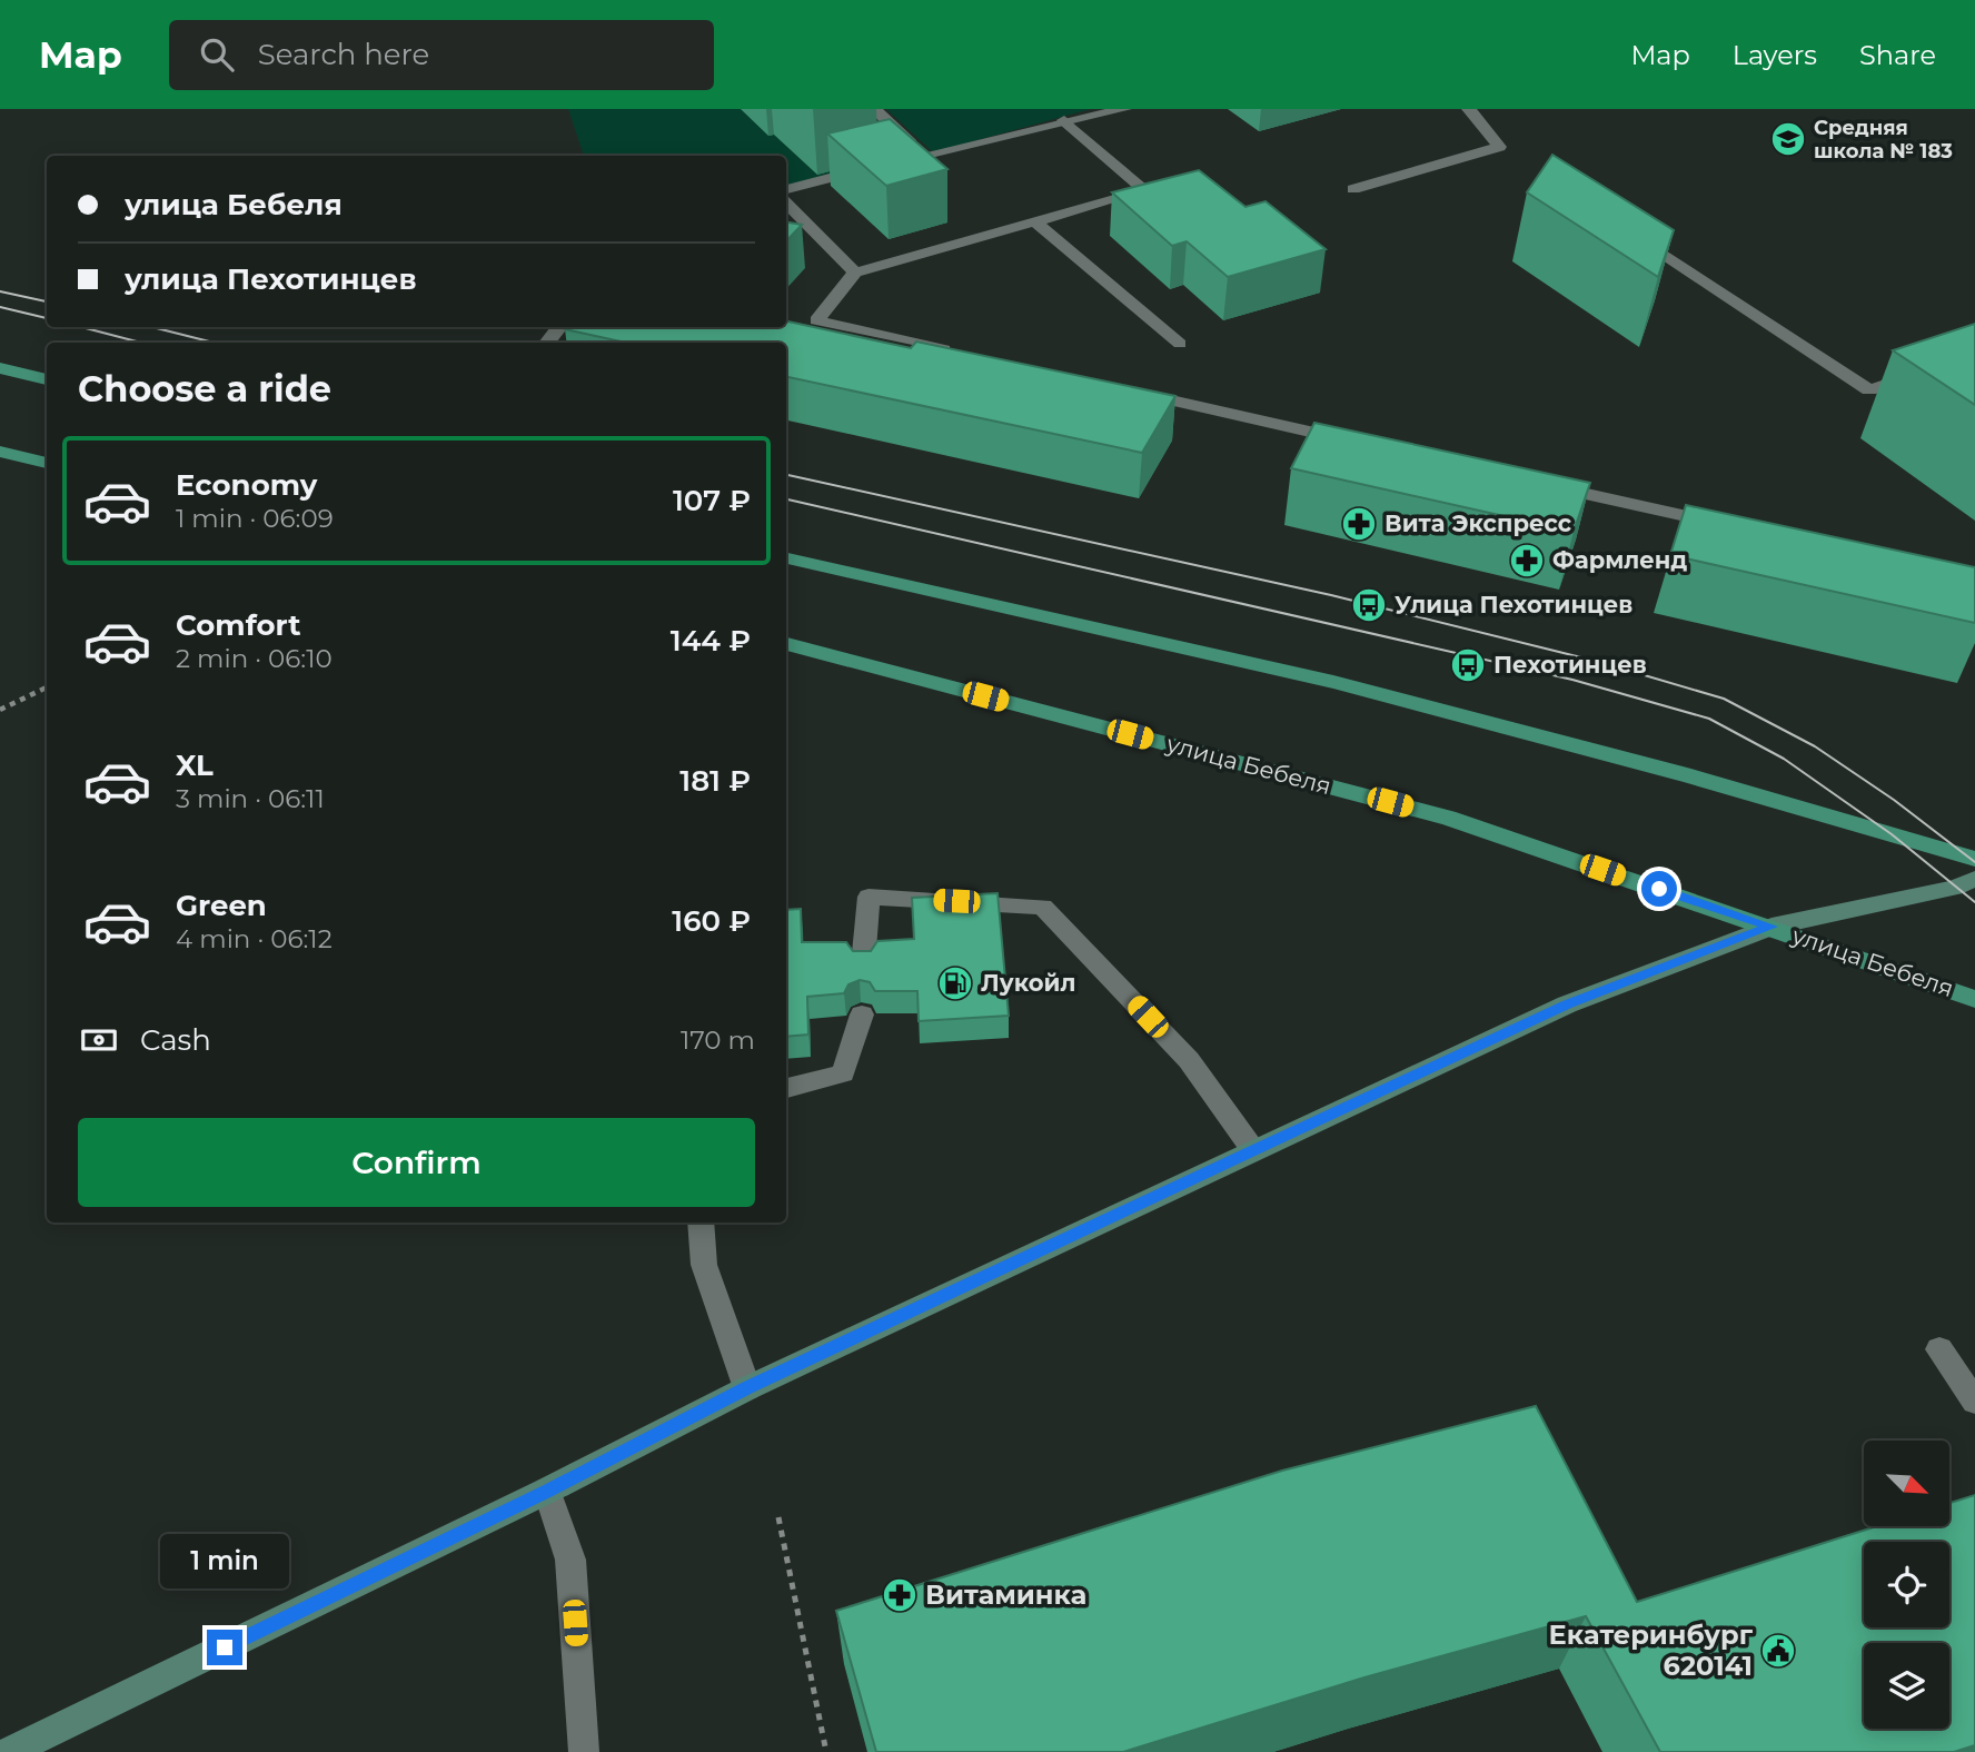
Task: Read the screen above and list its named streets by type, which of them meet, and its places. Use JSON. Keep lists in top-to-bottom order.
{
  "streets": {
    "main road": ["улица Бебеля"]
  },
  "places": {
    "school or university": ["Средняя школа № 183"],
    "pharmacy": ["Вита Экспресс", "Фармленд", "Витаминка"],
    "bus stop": ["Улица Пехотинцев", "Пехотинцев"],
    "fuel station": ["Лукойл"],
    "public building": ["Екатеринбург 620141"]
  },
  "north": "bottom right",
  "page": {
    "header": "Map",
    "search": "Search here",
    "nav": ["Map", "Layers", "Share"],
    "banner": ["улица Бебеля", "улица Пехотинцев"],
    "heading": "Choose a ride",
    "list": [
      {
        "name": "Economy",
        "note": "1 min · 06:09",
        "value": "107 ₽"
      },
      {
        "name": "Comfort",
        "note": "2 min · 06:10",
        "value": "144 ₽"
      },
      {
        "name": "XL",
        "note": "3 min · 06:11",
        "value": "181 ₽"
      },
      {
        "name": "Green",
        "note": "4 min · 06:12",
        "value": "160 ₽"
      }
    ],
    "pay": ["Cash", "170 m"],
    "buttons": "Confirm",
    "bubble": "1 min"
  }
}
